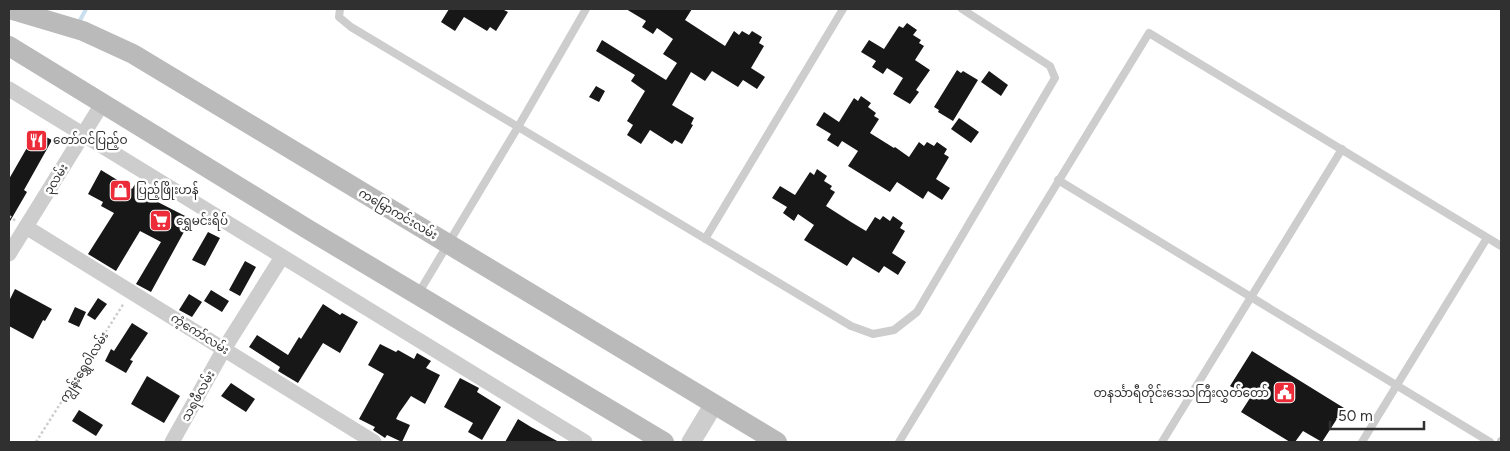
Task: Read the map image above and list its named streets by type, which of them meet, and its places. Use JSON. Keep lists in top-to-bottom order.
{
  "streets": {
    "main road": ["ကမြောကင်းလမ်း"],
    "street": ["၃လမ်း", "ကံ့ကော်လမ်း", "သရဖီလမ်း"],
    "path": ["ကျွန်းရွှေဝါလမ်း"]
  },
  "crossings": [
    ["၃လမ်း", "ကံ့ကော်လမ်း"],
    ["ကံ့ကော်လမ်း", "ကျွန်းရွှေဝါလမ်း"],
    ["ကံ့ကော်လမ်း", "သရဖီလမ်း"]
  ],
  "places": {
    "restaurant": ["တော်ဝင်ပြည့်ဝ"],
    "shop": ["ပြည့်ဖြိုးဟန်"],
    "supermarket": ["ရွှေမင်းရိပ်"],
    "public building": ["တနင်္သာရီတိုင်းဒေသကြီးလွှတ်တော်"]
  },
  "scale_bar": "50 m"
}
